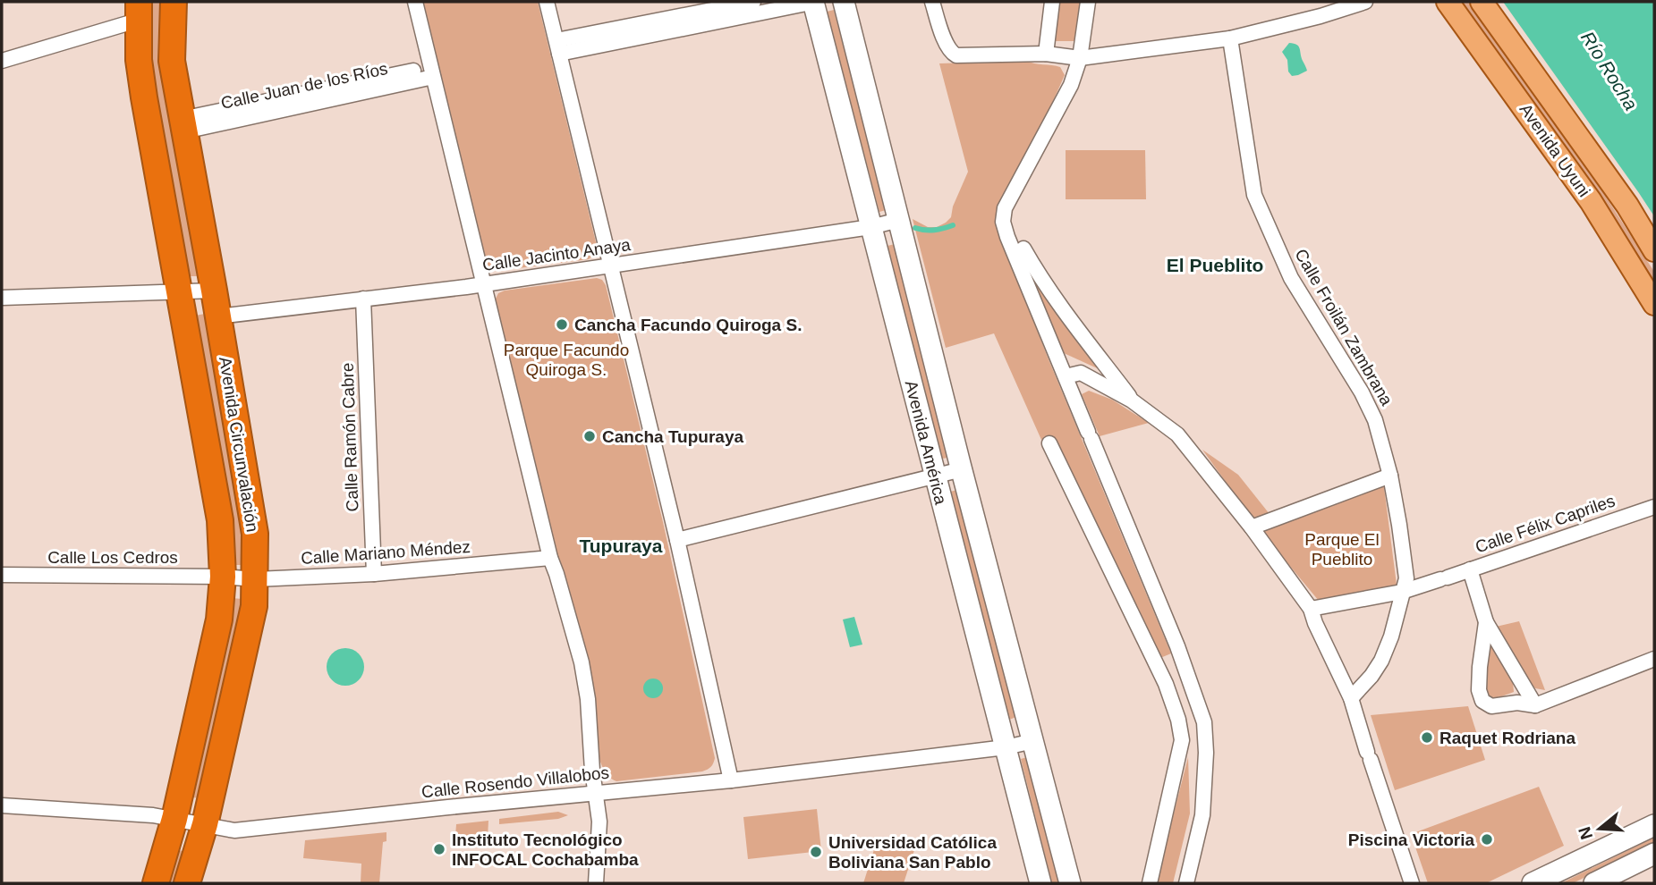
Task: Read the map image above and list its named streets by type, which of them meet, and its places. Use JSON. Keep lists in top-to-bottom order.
{
  "streets": {
    "highway": ["Avenida Circunvalación"],
    "main road": ["Avenida Uyuni", "Avenida América"],
    "street": [
      "Calle Juan de los Ríos",
      "Calle Jacinto Anaya",
      "Calle Froilán Zambrana",
      "Calle Ramón Cabre",
      "Calle Félix Capriles",
      "Calle Mariano Méndez",
      "Calle Los Cedros",
      "Calle Rosendo Villalobos"
    ]
  },
  "crossings": [
    ["Calle Juan de los Ríos", "Avenida Circunvalación"],
    ["Calle Jacinto Anaya", "Calle Ramón Cabre"],
    ["Calle Jacinto Anaya", "Avenida América"],
    ["Calle Jacinto Anaya", "Avenida Circunvalación"],
    ["Calle Froilán Zambrana", "Calle Félix Capriles"],
    ["Calle Ramón Cabre", "Calle Mariano Méndez"],
    ["Avenida América", "Calle Rosendo Villalobos"],
    ["Avenida Circunvalación", "Calle Mariano Méndez"],
    ["Avenida Circunvalación", "Calle Los Cedros"],
    ["Avenida Circunvalación", "Calle Rosendo Villalobos"],
    ["Calle Mariano Méndez", "Calle Los Cedros"]
  ],
  "districts": ["El Pueblito", "Tupuraya"],
  "water": ["Río Rocha"],
  "parks": ["Parque Facundo Quiroga S.", "Parque El Pueblito"],
  "places": [
    "Cancha Facundo Quiroga S.",
    "Cancha Tupuraya",
    "Raquet Rodriana",
    "Piscina Victoria",
    "Instituto Tecnológico INFOCAL Cochabamba",
    "Universidad Católica Boliviana San Pablo"
  ],
  "north": "left"
}
